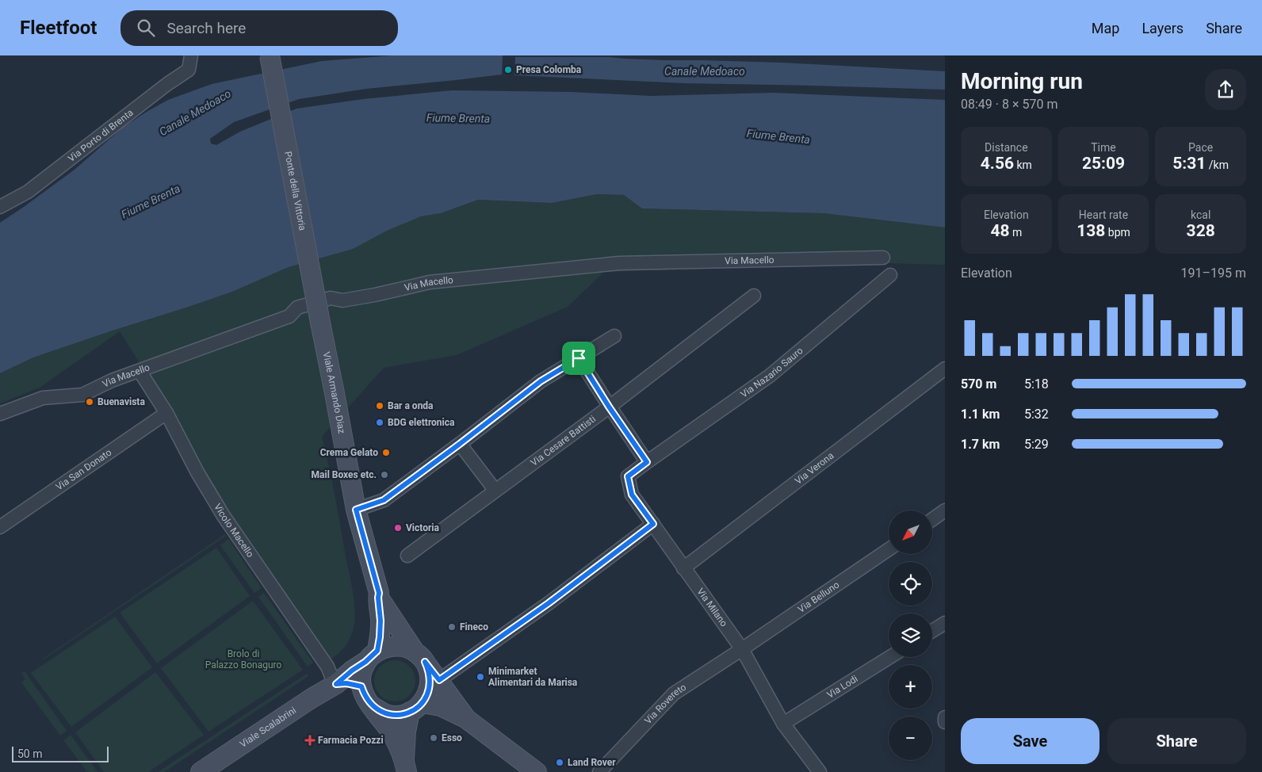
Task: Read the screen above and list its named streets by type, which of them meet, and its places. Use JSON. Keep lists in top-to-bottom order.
{
  "streets": {
    "main road": ["Ponte della Vittoria", "Viale Armando Diaz", "Viale Scalabrini"],
    "street": [
      "Via Porto di Brenta",
      "Via Macello",
      "Via Nazario Sauro",
      "Via Cesare Battisti",
      "Via Verona",
      "Via San Donato",
      "Vicolo Macello",
      "Via Belluno",
      "Via Milano",
      "Via Lodi",
      "Via Rovereto"
    ]
  },
  "crossings": [
    ["Ponte della Vittoria", "Viale Armando Diaz"],
    ["Via Macello", "Vicolo Macello"],
    ["Via Nazario Sauro", "Via Milano"],
    ["Viale Armando Diaz", "Viale Scalabrini"],
    ["Via Verona", "Via Milano"],
    ["Via San Donato", "Vicolo Macello"],
    ["Vicolo Macello", "Viale Scalabrini"],
    ["Via Belluno", "Via Milano"],
    ["Via Belluno", "Via Rovereto"],
    ["Via Milano", "Via Lodi"],
    ["Via Milano", "Via Rovereto"]
  ],
  "water": ["Canale Medoaco", "Fiume Brenta"],
  "parks": ["Brolo di Palazzo Bonaguro"],
  "places": {
    "other": [
      "Presa Colomba",
      "Buenavista",
      "Bar a onda",
      "BDG elettronica",
      "Crema Gelato",
      "Mail Boxes etc.",
      "Victoria",
      "Fineco",
      "Minimarket Alimentari da Marisa",
      "Esso",
      "Land Rover"
    ],
    "health": ["Farmacia Pozzi"]
  },
  "scale_bar": "50 m",
  "north": "bottom left",
  "page": {
    "header": "Fleetfoot",
    "search": "Search here",
    "nav": ["Map", "Layers", "Share"],
    "heading": ["Morning run", "08:49 · 8 × 570 m"],
    "stats": [
      ["Distance", "4.56 km"],
      ["Time", "25:09"],
      ["Pace", "5:31 /km"],
      ["Elevation", "48 m"],
      ["Heart rate", "138 bpm"],
      ["kcal", "328"]
    ],
    "chart": ["Elevation", "191–195 m"],
    "list": [
      {
        "name": "570 m",
        "note": "5:18"
      },
      {
        "name": "1.1 km",
        "note": "5:32"
      },
      {
        "name": "1.7 km",
        "note": "5:29"
      }
    ],
    "map_buttons": ["+", "−"],
    "buttons": ["Save", "Share"],
    "scale": "50 m"
  }
}
